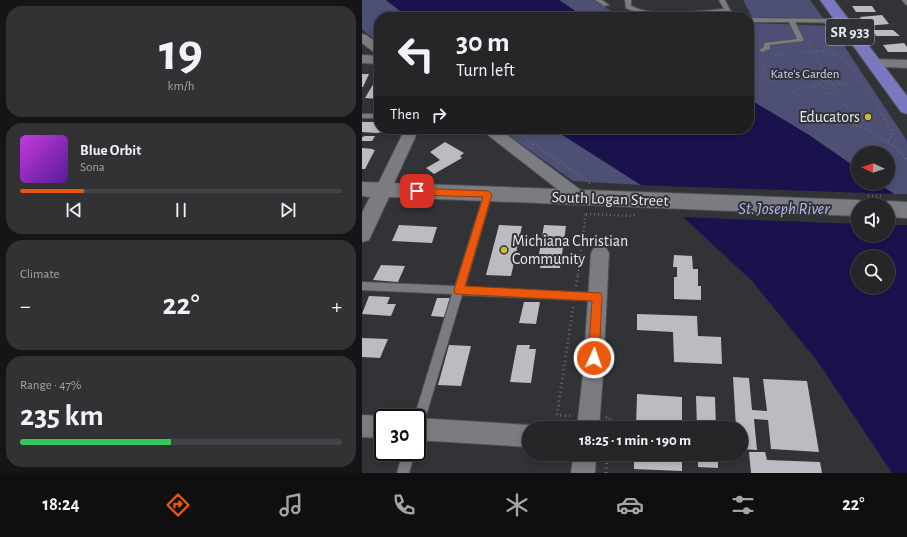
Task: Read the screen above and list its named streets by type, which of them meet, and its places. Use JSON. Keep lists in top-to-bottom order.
{
  "streets": {
    "main road": ["SR 933"],
    "street": ["South Logan Street"]
  },
  "water": ["St. Joseph River"],
  "parks": ["Kate's Garden"],
  "places": ["Educators", "Michiana Christian Community"],
  "north": "left",
  "page": {
    "tile": [
      ["19", "km/h"],
      "Climate",
      ["Range · 47%", "235 km"]
    ],
    "turn": ["30 m", "Turn left"],
    "then": "Then",
    "song": ["Blue Orbit", "Sona"],
    "heat": ["−", "22°", "+"],
    "limit": "30",
    "trip": "18:25 · 1 min · 190 m",
    "tabs": ["18:24", "22°"]
  }
}
